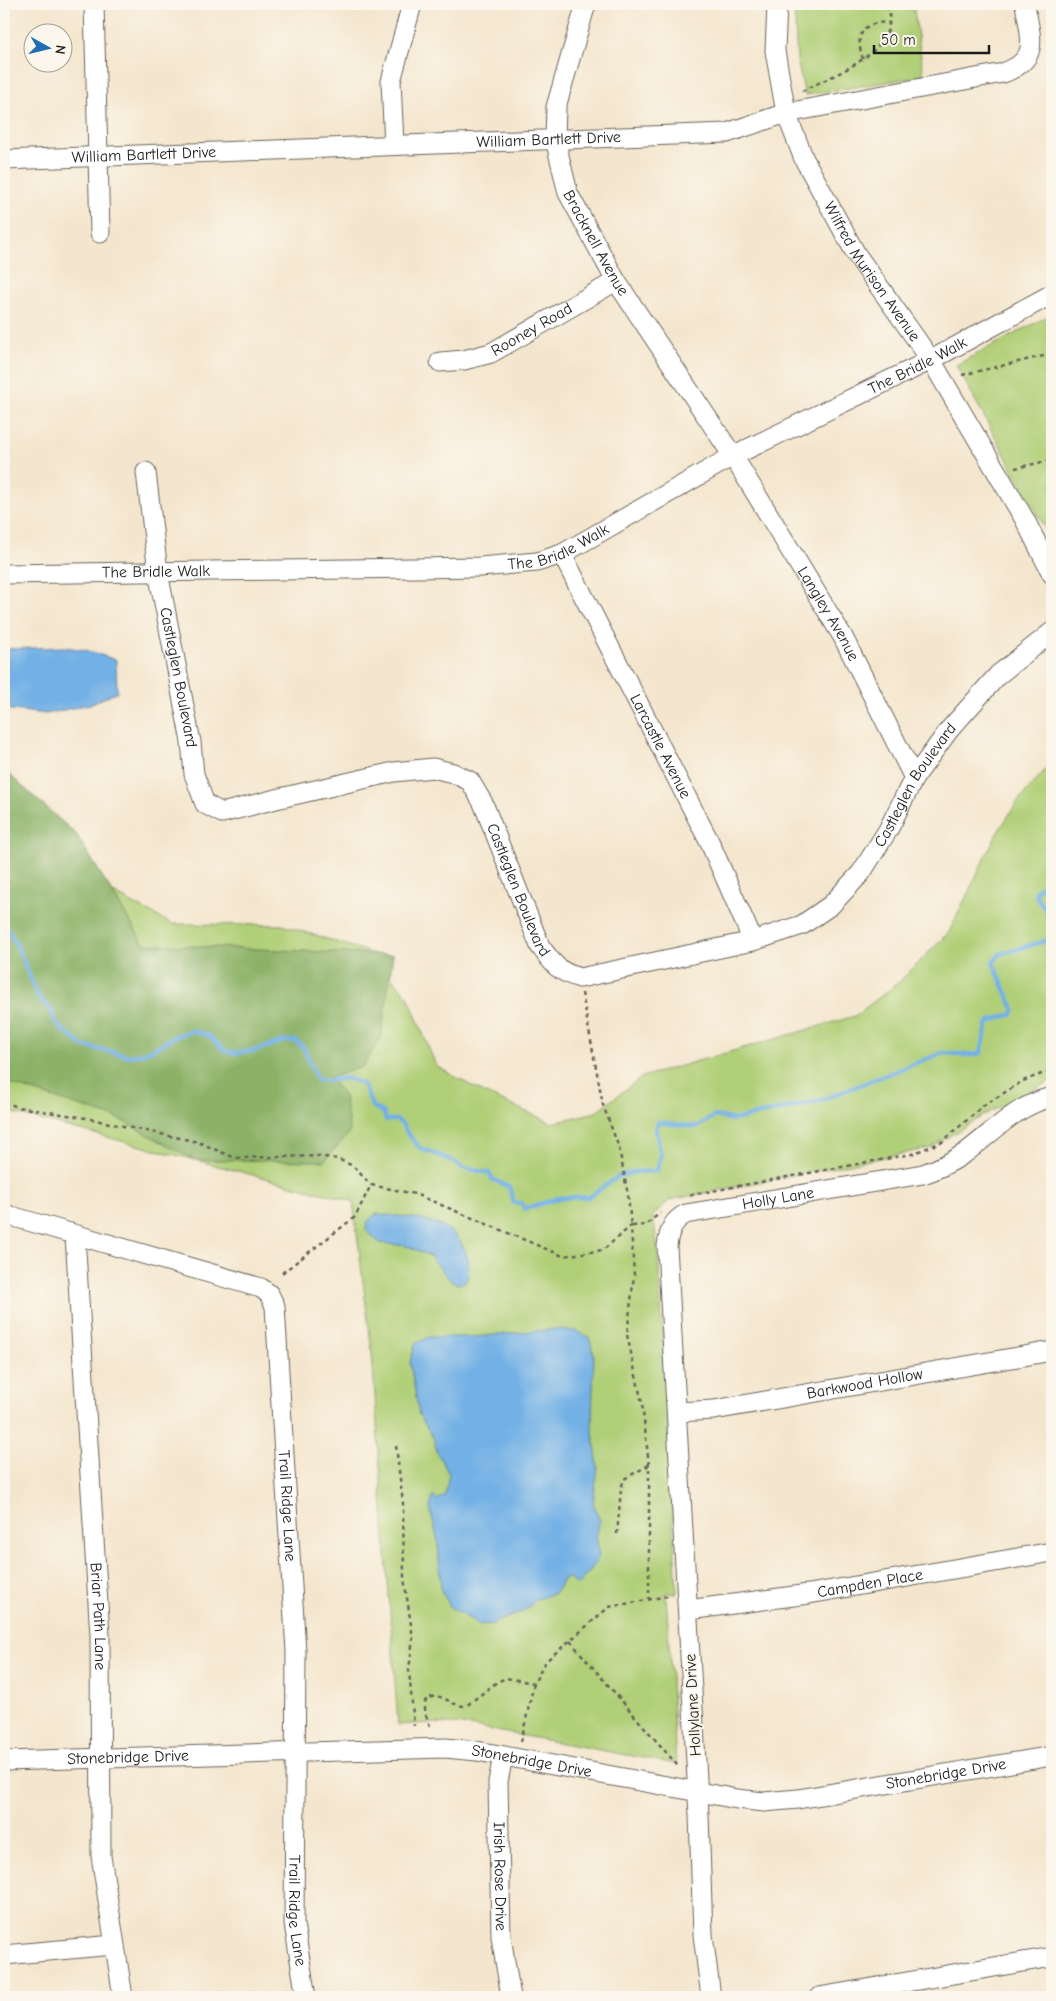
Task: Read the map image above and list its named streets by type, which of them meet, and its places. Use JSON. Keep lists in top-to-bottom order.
{
  "streets": {
    "street": [
      "William Bartlett Drive",
      "Bracknell Avenue",
      "Wilfred Murison Avenue",
      "Rooney Road",
      "The Bridle Walk",
      "Langley Avenue",
      "Castleglen Boulevard",
      "Larcastle Avenue",
      "Holly Lane",
      "Barkwood Hollow",
      "Trail Ridge Lane",
      "Campden Place",
      "Briar Path Lane",
      "Hollylane Drive",
      "Stonebridge Drive",
      "Irish Rose Drive"
    ]
  },
  "crossings": [
    ["William Bartlett Drive", "Bracknell Avenue"],
    ["William Bartlett Drive", "Wilfred Murison Avenue"],
    ["Bracknell Avenue", "Rooney Road"],
    ["Bracknell Avenue", "The Bridle Walk"],
    ["Bracknell Avenue", "Langley Avenue"],
    ["Wilfred Murison Avenue", "The Bridle Walk"],
    ["The Bridle Walk", "Langley Avenue"],
    ["The Bridle Walk", "Castleglen Boulevard"],
    ["The Bridle Walk", "Larcastle Avenue"],
    ["Langley Avenue", "Castleglen Boulevard"],
    ["Castleglen Boulevard", "Larcastle Avenue"],
    ["Holly Lane", "Barkwood Hollow"],
    ["Holly Lane", "Hollylane Drive"],
    ["Barkwood Hollow", "Hollylane Drive"],
    ["Trail Ridge Lane", "Briar Path Lane"],
    ["Trail Ridge Lane", "Stonebridge Drive"],
    ["Campden Place", "Hollylane Drive"],
    ["Briar Path Lane", "Stonebridge Drive"],
    ["Hollylane Drive", "Stonebridge Drive"],
    ["Stonebridge Drive", "Irish Rose Drive"]
  ],
  "scale_bar": "50 m",
  "north": "right"
}
